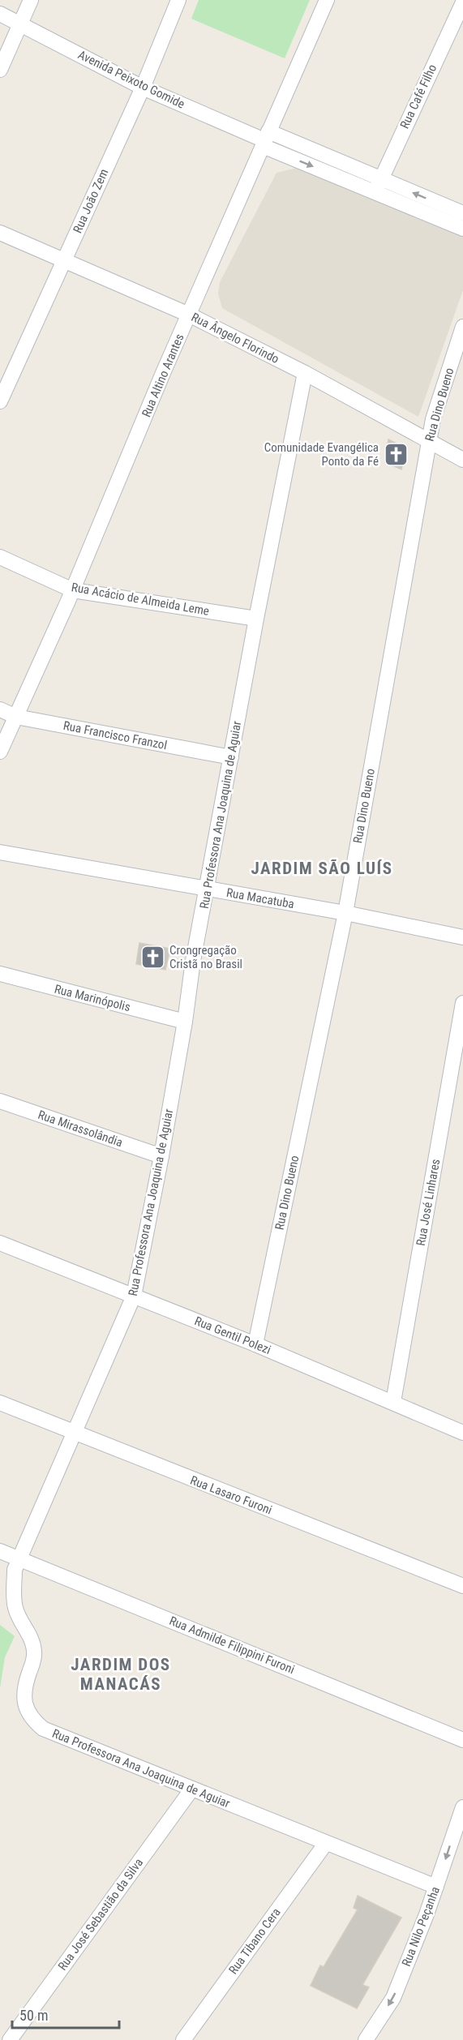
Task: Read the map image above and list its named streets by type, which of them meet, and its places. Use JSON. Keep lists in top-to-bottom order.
{
  "streets": {
    "street": [
      "Avenida Peixoto Gomide",
      "Rua Café Filho",
      "Rua João Zem",
      "Rua Ângelo Florindo",
      "Rua Altino Arantes",
      "Rua Dino Bueno",
      "Rua Acácio de Almeida Leme",
      "Rua Francisco Franzol",
      "Rua Professora Ana Joaquina de Aguiar",
      "Rua Macatuba",
      "Rua Marinópolis",
      "Rua Mirassolândia",
      "Rua José Linhares",
      "Rua Gentil Polezi",
      "Rua Lasaro Furoni",
      "Rua Admilde Filippini Furoni",
      "Rua José Sebastião da Silva",
      "Rua Nilo Peçanha",
      "Rua Tibano Cera"
    ]
  },
  "crossings": [
    ["Avenida Peixoto Gomide", "Rua Café Filho"],
    ["Avenida Peixoto Gomide", "Rua João Zem"],
    ["Avenida Peixoto Gomide", "Rua Altino Arantes"],
    ["Rua João Zem", "Rua Ângelo Florindo"],
    ["Rua Ângelo Florindo", "Rua Altino Arantes"],
    ["Rua Ângelo Florindo", "Rua Dino Bueno"],
    ["Rua Ângelo Florindo", "Rua Professora Ana Joaquina de Aguiar"],
    ["Rua Altino Arantes", "Rua Acácio de Almeida Leme"],
    ["Rua Altino Arantes", "Rua Francisco Franzol"],
    ["Rua Dino Bueno", "Rua Macatuba"],
    ["Rua Dino Bueno", "Rua Gentil Polezi"],
    ["Rua Acácio de Almeida Leme", "Rua Professora Ana Joaquina de Aguiar"],
    ["Rua Francisco Franzol", "Rua Professora Ana Joaquina de Aguiar"],
    ["Rua Professora Ana Joaquina de Aguiar", "Rua Macatuba"],
    ["Rua Professora Ana Joaquina de Aguiar", "Rua Marinópolis"],
    ["Rua Professora Ana Joaquina de Aguiar", "Rua Mirassolândia"],
    ["Rua Professora Ana Joaquina de Aguiar", "Rua Gentil Polezi"],
    ["Rua Professora Ana Joaquina de Aguiar", "Rua Lasaro Furoni"],
    ["Rua Professora Ana Joaquina de Aguiar", "Rua Admilde Filippini Furoni"],
    ["Rua Professora Ana Joaquina de Aguiar", "Rua José Sebastião da Silva"],
    ["Rua Professora Ana Joaquina de Aguiar", "Rua Nilo Peçanha"],
    ["Rua Professora Ana Joaquina de Aguiar", "Rua Tibano Cera"],
    ["Rua José Linhares", "Rua Gentil Polezi"]
  ],
  "one_way": ["Rua Nilo Peçanha"],
  "districts": ["JARDIM SÃO LUÍS", "JARDIM DOS MANACÁS"],
  "places": {
    "church": ["Comunidade Evangélica Ponto da Fé", "Crongregação Cristã no Brasil"]
  },
  "scale_bar": "50 m"
}
